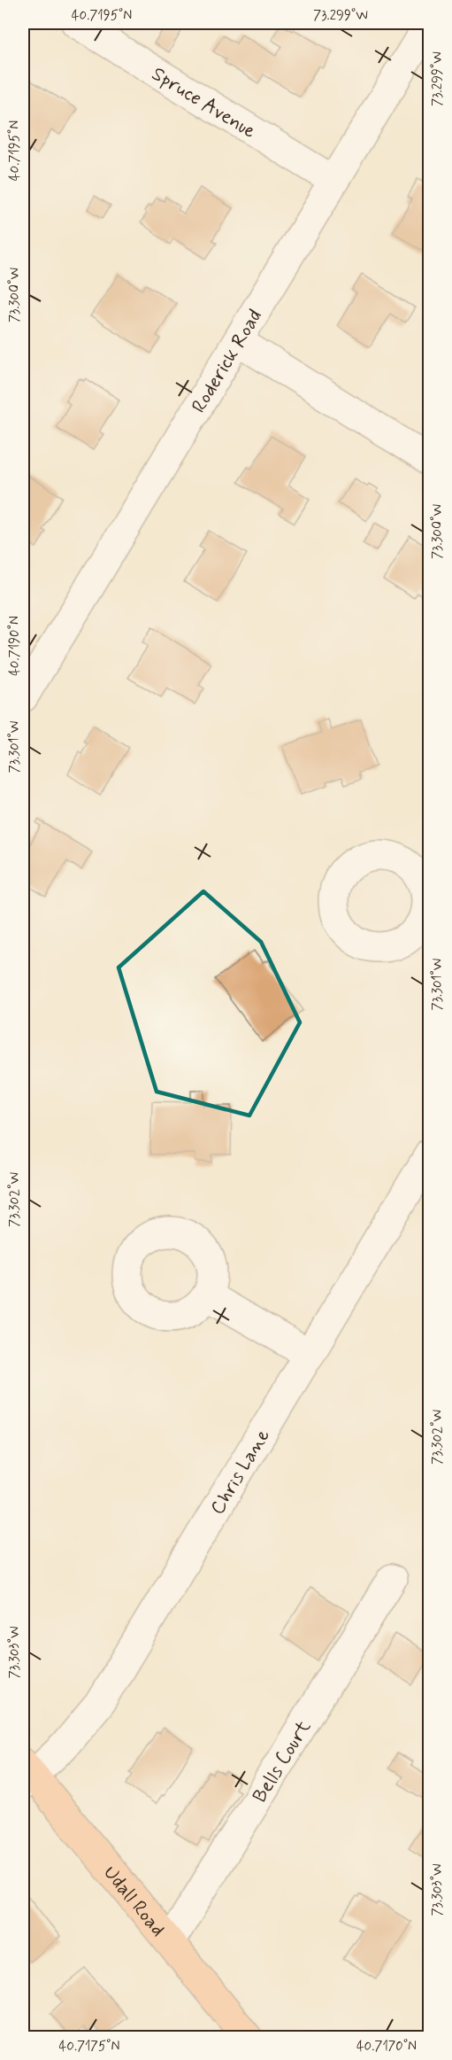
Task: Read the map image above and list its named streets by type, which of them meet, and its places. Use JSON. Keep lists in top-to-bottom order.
{
  "streets": {
    "main road": ["Udall Road"],
    "street": [
      "Spruce Avenue",
      "Roderick Road",
      "Chris Lane",
      "Bells Court"
    ]
  },
  "crossings": [
    ["Spruce Avenue", "Roderick Road"],
    ["Chris Lane", "Udall Road"],
    ["Bells Court", "Udall Road"]
  ],
  "coordinates": [
    "40.7195°N",
    "73.299°W",
    "73.300°W",
    "40.7190°N",
    "73.301°W",
    "73.302°W",
    "73.303°W",
    "40.7175°N",
    "40.7170°N"
  ]
}
